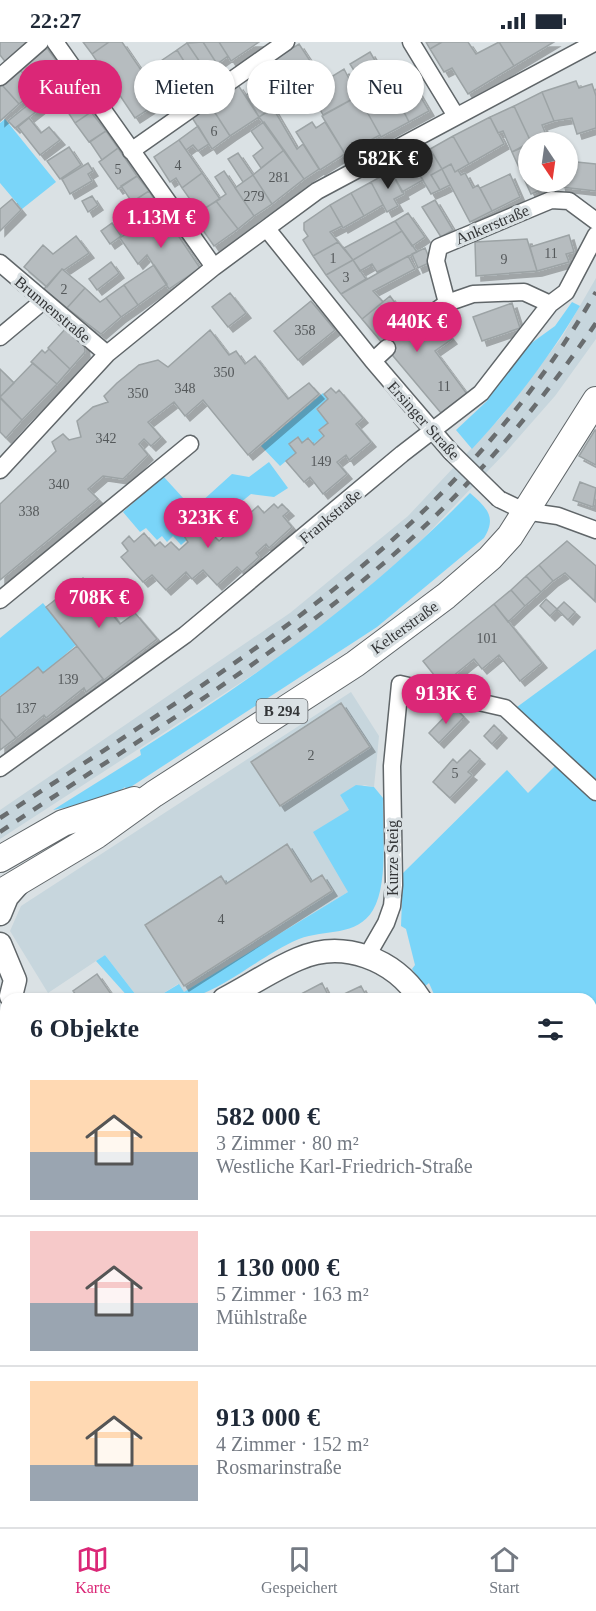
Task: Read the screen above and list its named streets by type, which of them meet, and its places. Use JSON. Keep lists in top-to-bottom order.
{
  "streets": {
    "main road": ["Kelterstraße", "B 294"],
    "street": [
      "Ankerstraße",
      "Brunnenstraße",
      "Ersinger Straße",
      "Frankstraße",
      "Kurze Steig"
    ]
  },
  "crossings": [
    ["Ersinger Straße", "Frankstraße"],
    ["Ersinger Straße", "Kelterstraße"]
  ],
  "house_numbers": [
    "6",
    "4",
    "5",
    "281",
    "279",
    "11",
    "1",
    "9",
    "3",
    "2",
    "358",
    "350",
    "11",
    "348",
    "350",
    "342",
    "149",
    "340",
    "338",
    "101",
    "139",
    "137",
    "2",
    "5",
    "4"
  ],
  "north": "bottom",
  "page": {
    "status": "22:27",
    "chip": [
      "Kaufen",
      "Mieten",
      "Filter",
      "Neu"
    ],
    "price": [
      "582K €",
      "1.13M €",
      "440K €",
      "323K €",
      "708K €",
      "913K €"
    ],
    "heading": "6 Objekte",
    "list": [
      {
        "name": "582 000 €",
        "note": "3 Zimmer · 80 m² · Westliche Karl-Friedrich-Straße"
      },
      {
        "name": "1 130 000 €",
        "note": "5 Zimmer · 163 m² · Mühlstraße"
      },
      {
        "name": "913 000 €",
        "note": "4 Zimmer · 152 m² · Rosmarinstraße"
      }
    ],
    "tabs": ["Karte", "Gespeichert", "Start"]
  }
}
